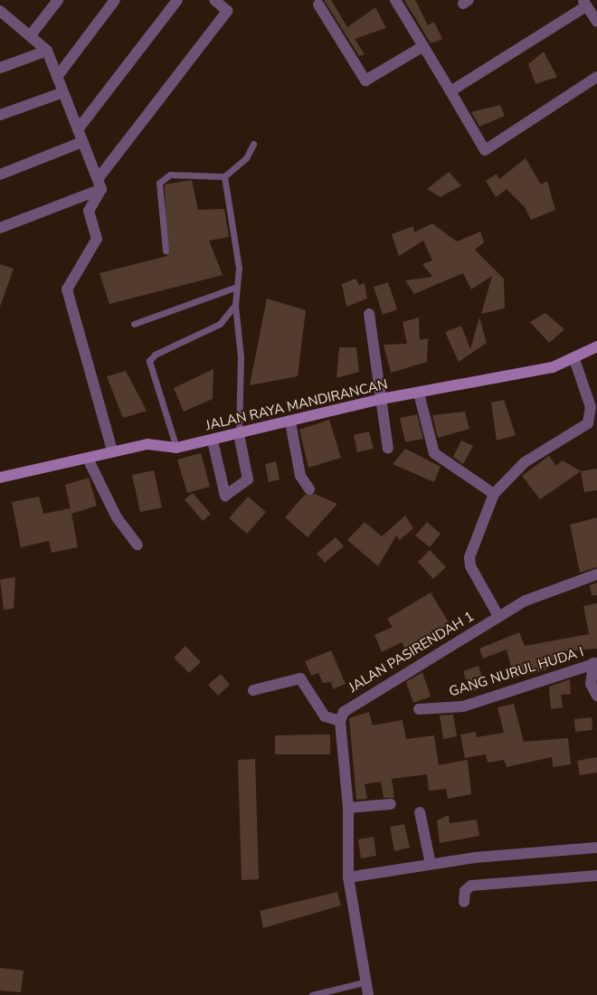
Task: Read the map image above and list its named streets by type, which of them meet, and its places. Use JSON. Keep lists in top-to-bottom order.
{
  "streets": {
    "street": ["JALAN RAYA MANDIRANCAN", "JALAN PASIRENDAH 1", "GANG NURUL HUDA I"]
  }
}
